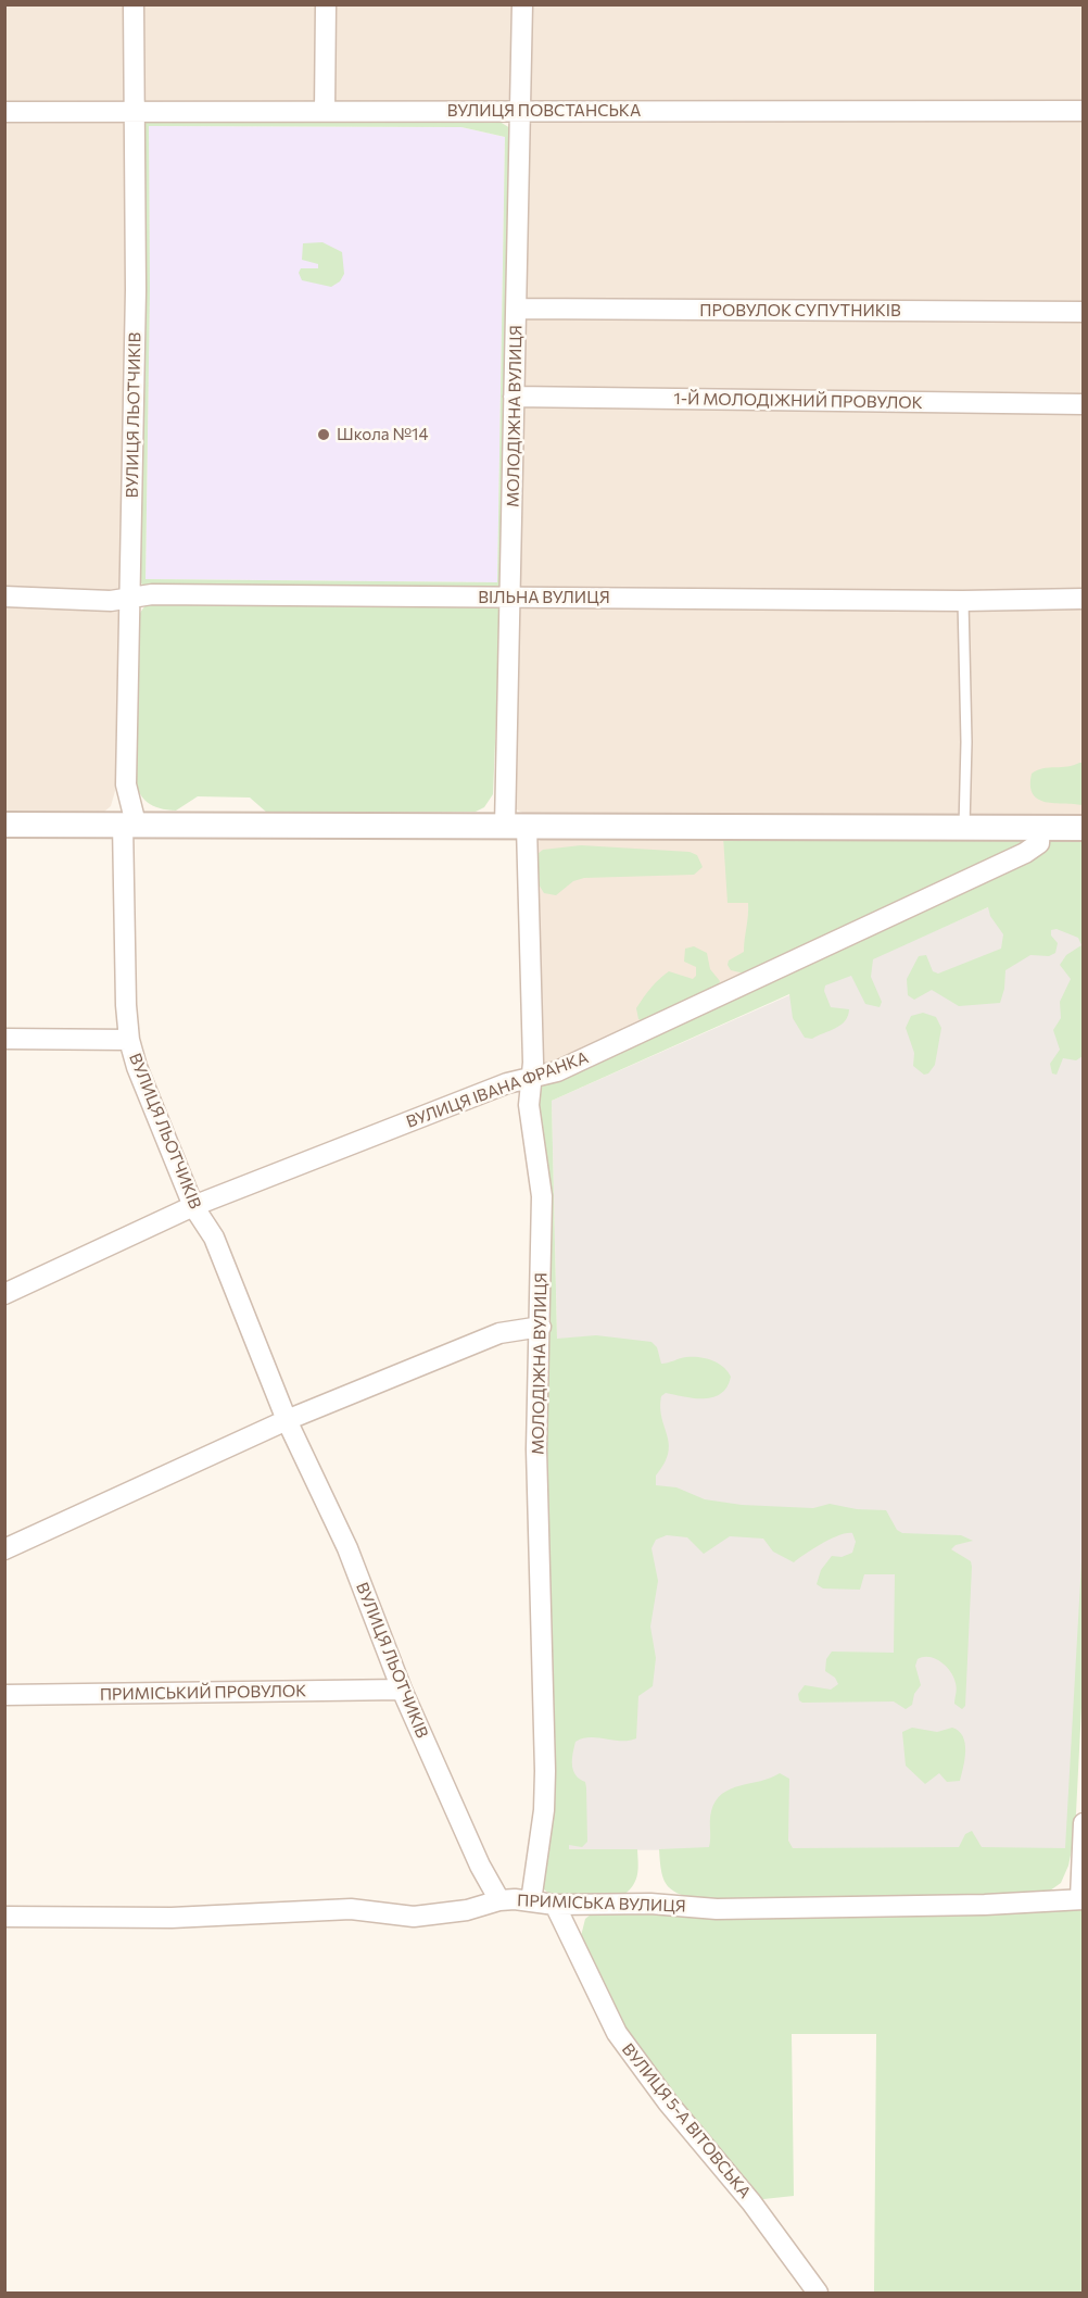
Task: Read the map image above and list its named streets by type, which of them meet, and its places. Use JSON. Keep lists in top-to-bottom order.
{
  "streets": {
    "street": [
      "ВУЛИЦЯ ПОВСТАНСЬКА",
      "ПРОВУЛОК СУПУТНИКІВ",
      "1-Й МОЛОДІЖНИЙ ПРОВУЛОК",
      "ВУЛИЦЯ ЛЬОТЧИКІВ",
      "МОЛОДІЖНА ВУЛИЦЯ",
      "ВІЛЬНА ВУЛИЦЯ",
      "ВУЛИЦЯ ІВАНА ФРАНКА",
      "ПРИМІСЬКИЙ ПРОВУЛОК",
      "ПРИМІСЬКА ВУЛИЦЯ",
      "ВУЛИЦЯ 5-А ВІТОВСЬКА"
    ]
  },
  "crossings": [
    ["ВУЛИЦЯ ПОВСТАНСЬКА", "ВУЛИЦЯ ЛЬОТЧИКІВ"],
    ["ВУЛИЦЯ ПОВСТАНСЬКА", "МОЛОДІЖНА ВУЛИЦЯ"],
    ["ПРОВУЛОК СУПУТНИКІВ", "МОЛОДІЖНА ВУЛИЦЯ"],
    ["1-Й МОЛОДІЖНИЙ ПРОВУЛОК", "МОЛОДІЖНА ВУЛИЦЯ"],
    ["ВУЛИЦЯ ЛЬОТЧИКІВ", "ВІЛЬНА ВУЛИЦЯ"],
    ["ВУЛИЦЯ ЛЬОТЧИКІВ", "ВУЛИЦЯ ІВАНА ФРАНКА"],
    ["ВУЛИЦЯ ЛЬОТЧИКІВ", "ПРИМІСЬКИЙ ПРОВУЛОК"],
    ["ВУЛИЦЯ ЛЬОТЧИКІВ", "ПРИМІСЬКА ВУЛИЦЯ"],
    ["МОЛОДІЖНА ВУЛИЦЯ", "ВІЛЬНА ВУЛИЦЯ"],
    ["МОЛОДІЖНА ВУЛИЦЯ", "ВУЛИЦЯ ІВАНА ФРАНКА"],
    ["МОЛОДІЖНА ВУЛИЦЯ", "ПРИМІСЬКА ВУЛИЦЯ"],
    ["ПРИМІСЬКА ВУЛИЦЯ", "ВУЛИЦЯ 5-А ВІТОВСЬКА"]
  ],
  "places": ["Школа №14"]
}
